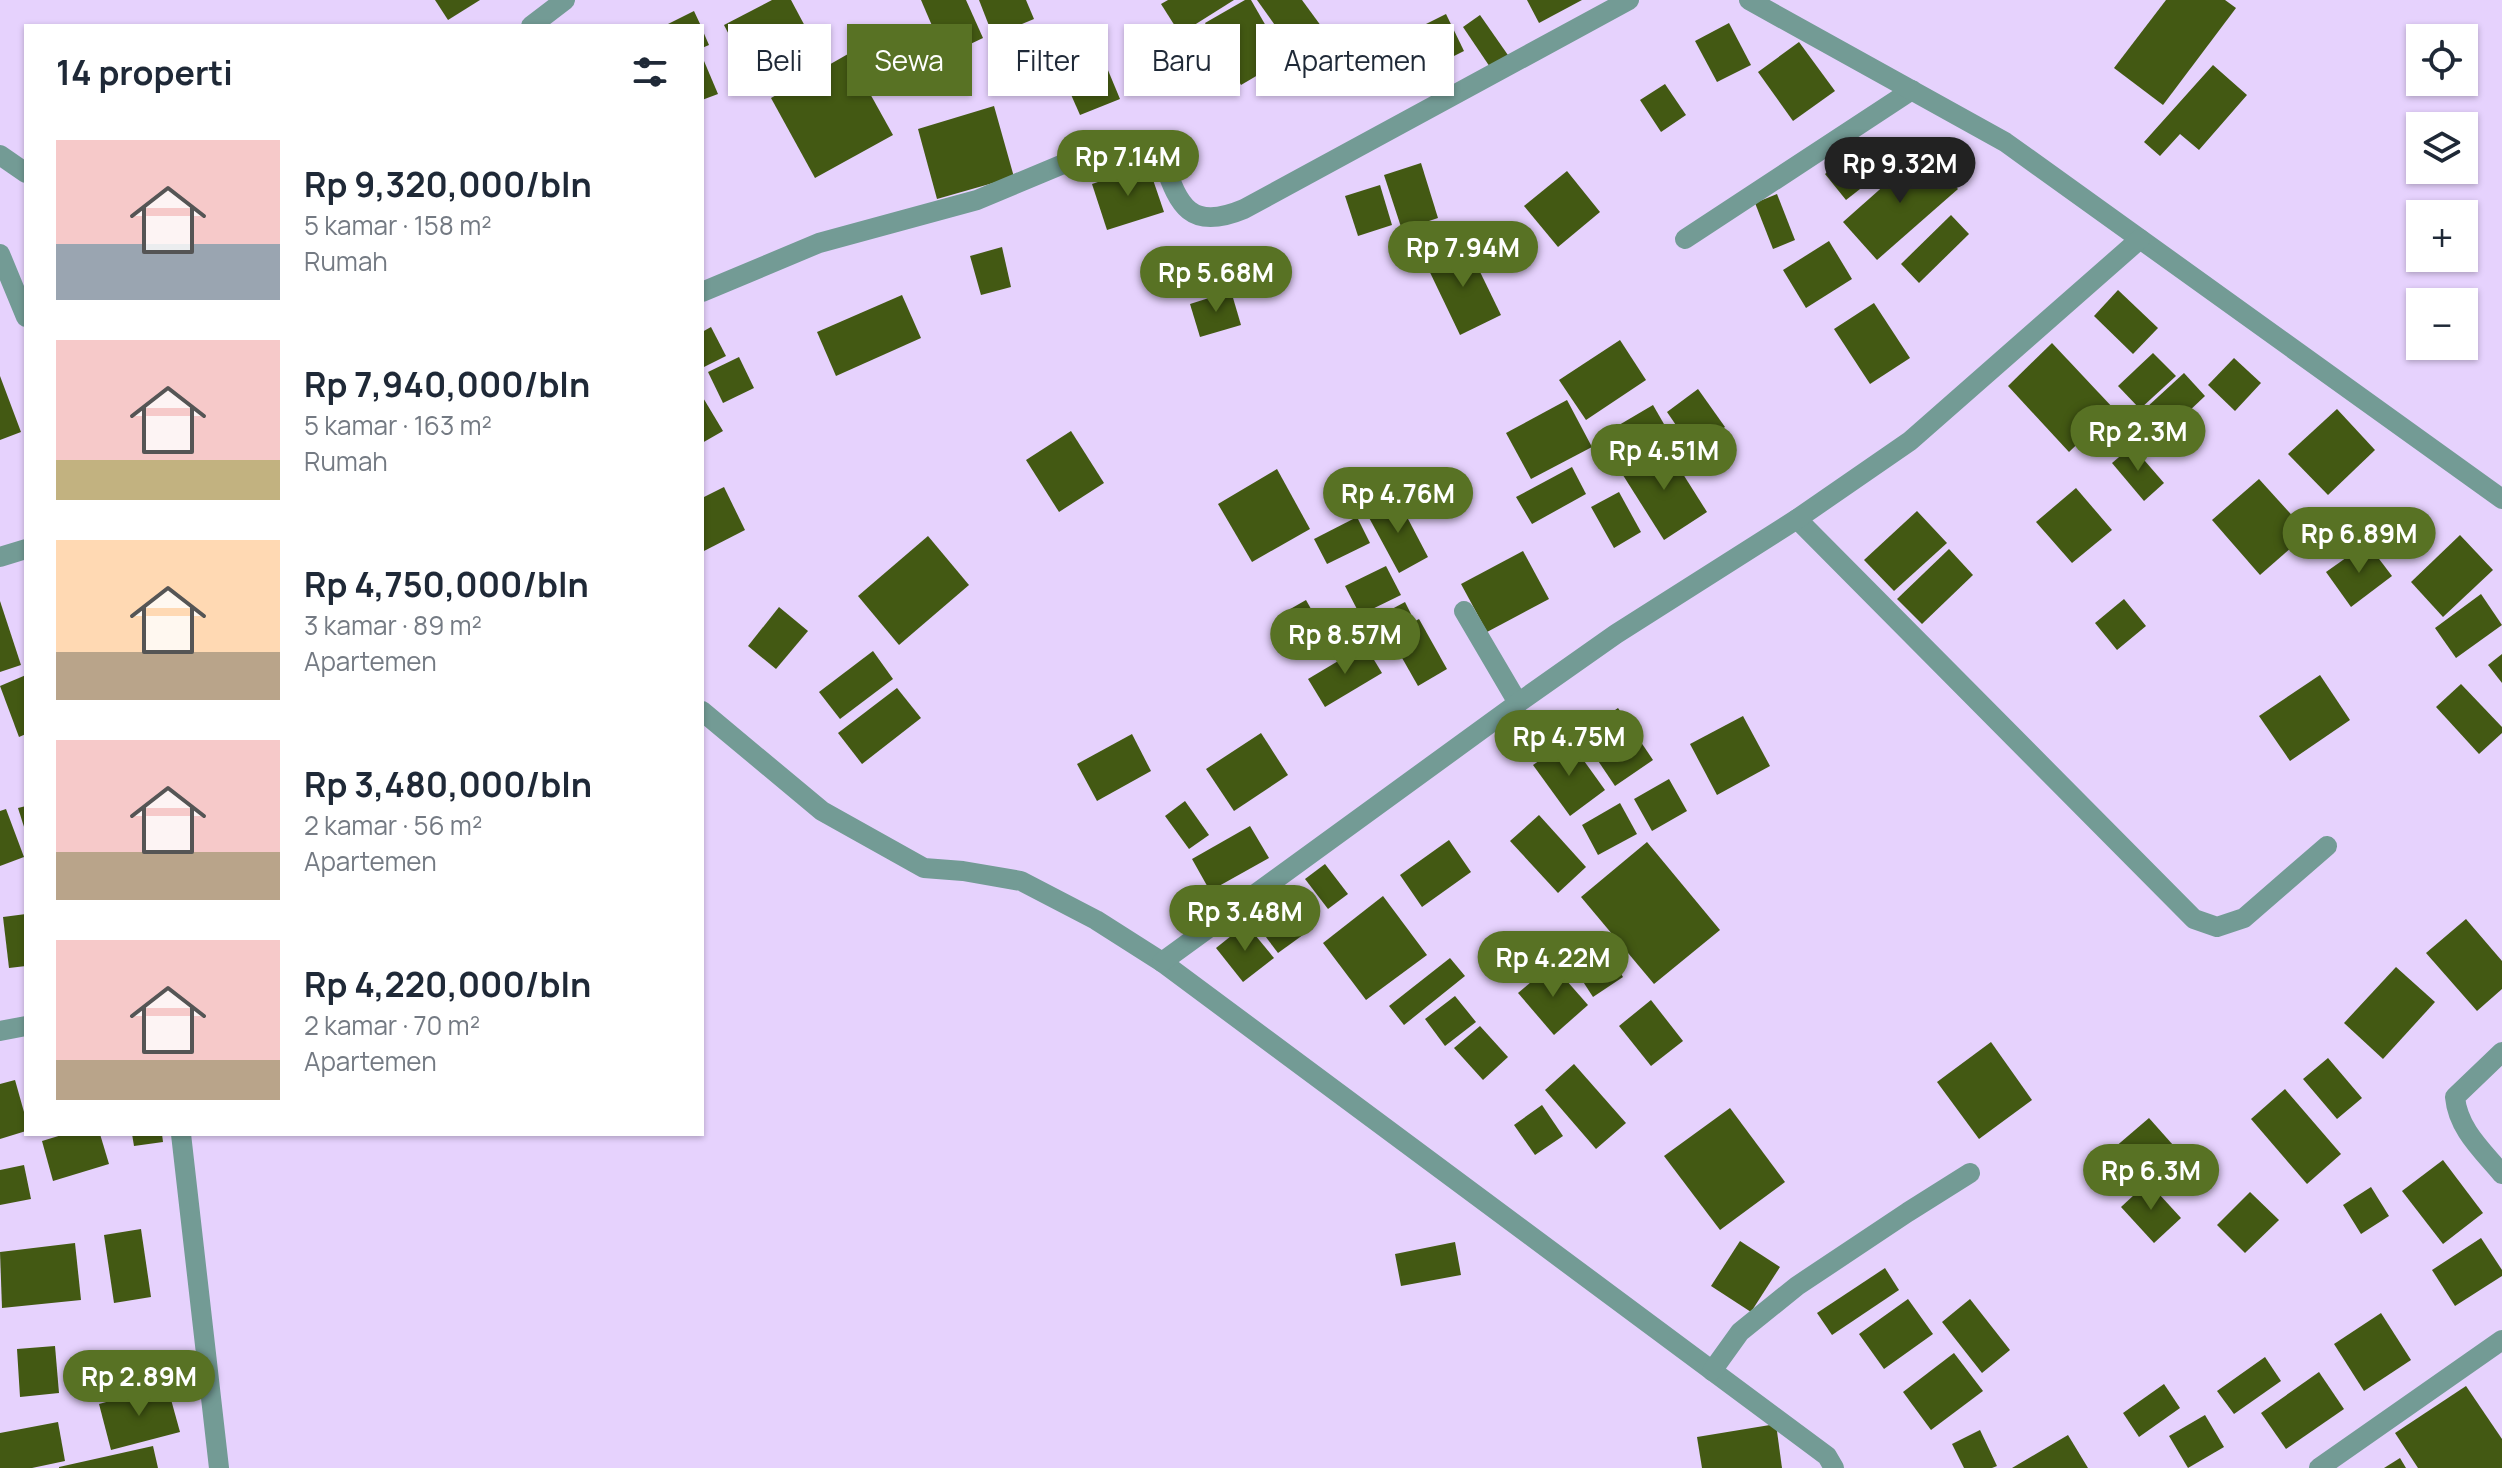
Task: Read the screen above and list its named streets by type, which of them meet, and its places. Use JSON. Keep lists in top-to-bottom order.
{
  "page": {
    "map_buttons": ["+", "−"],
    "chip": [
      "Beli",
      "Sewa",
      "Filter",
      "Baru",
      "Apartemen"
    ],
    "heading": "14 properti",
    "list": [
      {
        "name": "Rp 9,320,000/bln",
        "note": "5 kamar · 158 m² · Rumah"
      },
      {
        "name": "Rp 7,940,000/bln",
        "note": "5 kamar · 163 m² · Rumah"
      },
      {
        "name": "Rp 4,750,000/bln",
        "note": "3 kamar · 89 m² · Apartemen"
      },
      {
        "name": "Rp 3,480,000/bln",
        "note": "2 kamar · 56 m² · Apartemen"
      },
      {
        "name": "Rp 4,220,000/bln",
        "note": "2 kamar · 70 m² · Apartemen"
      }
    ],
    "price": [
      "Rp 7.14M",
      "Rp 9.32M",
      "Rp 7.94M",
      "Rp 5.68M",
      "Rp 2.3M",
      "Rp 4.51M",
      "Rp 4.76M",
      "Rp 6.89M",
      "Rp 8.57M",
      "Rp 4.75M",
      "Rp 3.48M",
      "Rp 4.22M",
      "Rp 6.3M",
      "Rp 2.89M"
    ]
  }
}
